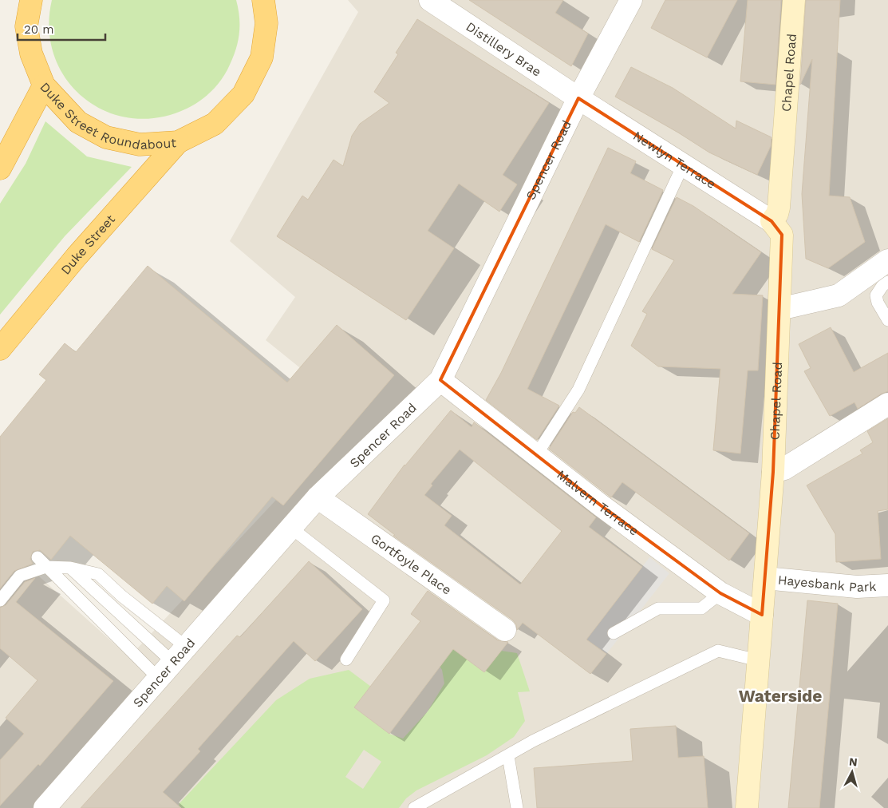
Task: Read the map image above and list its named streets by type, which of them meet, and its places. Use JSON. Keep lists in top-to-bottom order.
{
  "streets": {
    "highway": ["Duke Street Roundabout", "Duke Street"],
    "main road": ["Chapel Road"],
    "street": [
      "Distillery Brae",
      "Newlyn Terrace",
      "Spencer Road",
      "Malvern Terrace",
      "Gortfoyle Place",
      "Hayesbank Park"
    ]
  },
  "crossings": [
    ["Distillery Brae", "Newlyn Terrace"],
    ["Distillery Brae", "Spencer Road"],
    ["Chapel Road", "Newlyn Terrace"],
    ["Chapel Road", "Malvern Terrace"],
    ["Chapel Road", "Hayesbank Park"],
    ["Duke Street Roundabout", "Duke Street"],
    ["Newlyn Terrace", "Spencer Road"],
    ["Spencer Road", "Malvern Terrace"],
    ["Spencer Road", "Gortfoyle Place"]
  ],
  "districts": ["Waterside"],
  "scale_bar": "20 m",
  "north": "top"
}
